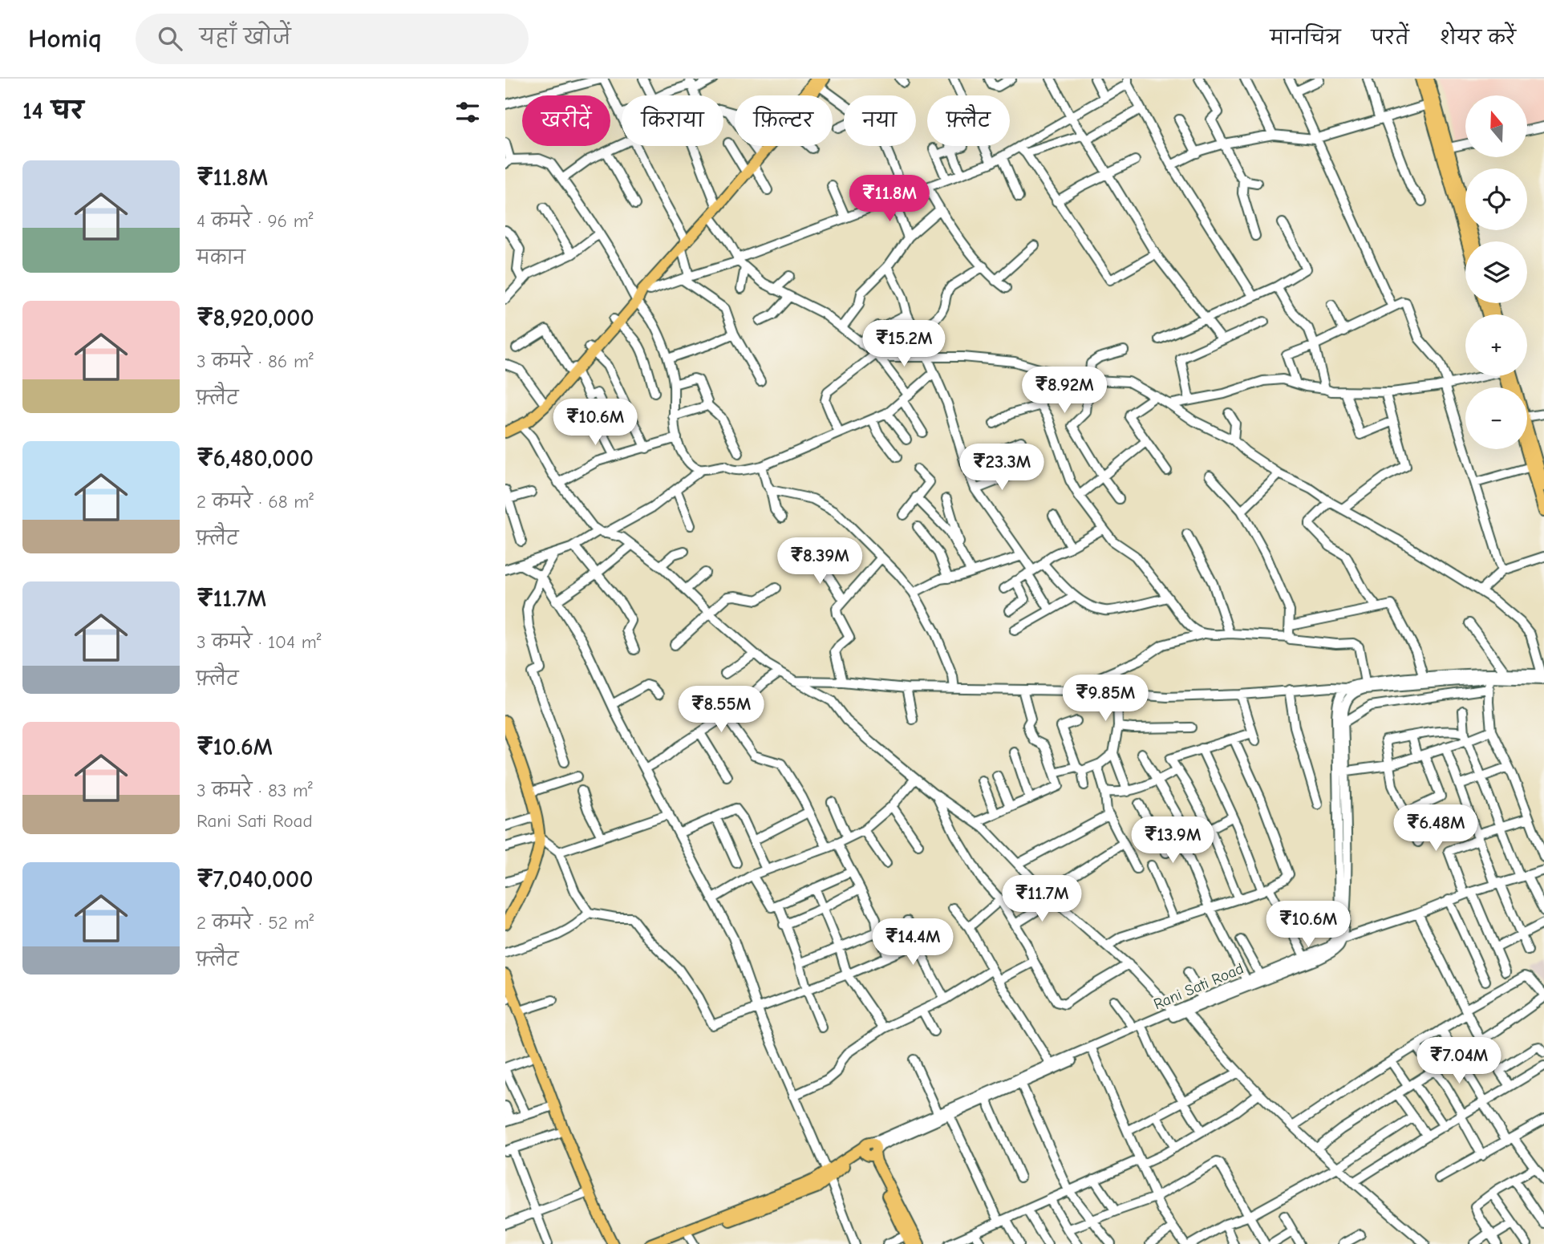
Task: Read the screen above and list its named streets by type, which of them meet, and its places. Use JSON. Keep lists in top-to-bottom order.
{
  "streets": {
    "street": ["Rani Sati Road"]
  },
  "north": "top",
  "page": {
    "header": "Homiq",
    "search": "यहाँ खोजें",
    "nav": ["मानचित्र", "परतें", "शेयर करें"],
    "heading": "14 घर",
    "map_buttons": ["+", "−"],
    "chip": [
      "खरीदें",
      "किराया",
      "फ़िल्टर",
      "नया",
      "फ़्लैट"
    ],
    "list": [
      {
        "name": "₹11.8M",
        "note": "4 कमरे · 96 m² · मकान"
      },
      {
        "name": "₹8,920,000",
        "note": "3 कमरे · 86 m² · फ़्लैट"
      },
      {
        "name": "₹6,480,000",
        "note": "2 कमरे · 68 m² · फ़्लैट"
      },
      {
        "name": "₹11.7M",
        "note": "3 कमरे · 104 m² · फ़्लैट"
      },
      {
        "name": "₹10.6M",
        "note": "3 कमरे · 83 m² · Rani Sati Road"
      },
      {
        "name": "₹7,040,000",
        "note": "2 कमरे · 52 m² · फ़्लैट"
      }
    ],
    "price": [
      "₹11.8M",
      "₹15.2M",
      "₹8.92M",
      "₹10.6M",
      "₹23.3M",
      "₹8.39M",
      "₹9.85M",
      "₹8.55M",
      "₹6.48M",
      "₹13.9M",
      "₹11.7M",
      "₹10.6M",
      "₹14.4M",
      "₹7.04M"
    ]
  }
}
